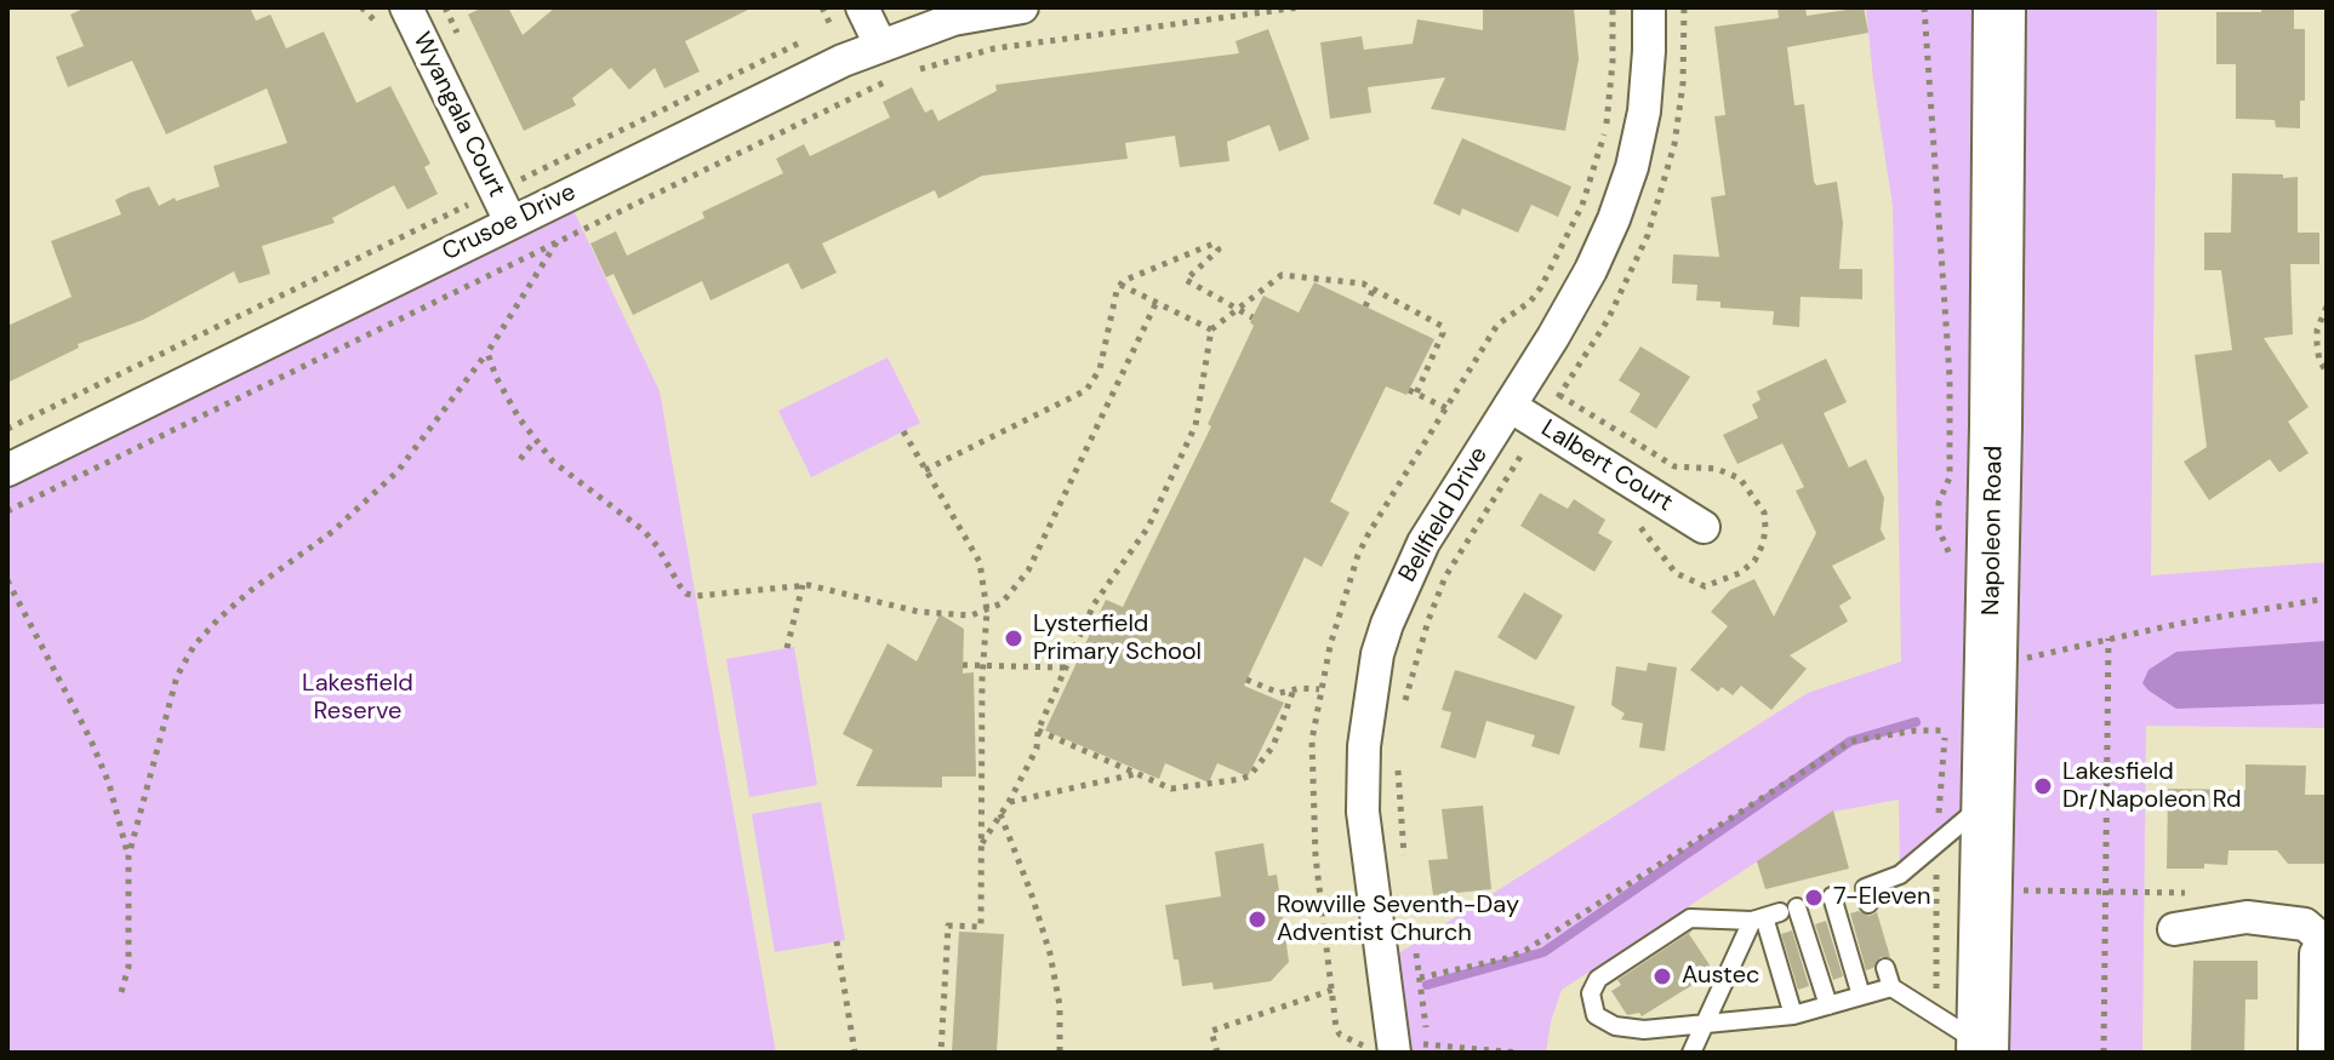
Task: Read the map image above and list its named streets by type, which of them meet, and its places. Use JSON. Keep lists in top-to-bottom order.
{
  "streets": {
    "main road": ["Napoleon Road"],
    "street": [
      "Wyangala Court",
      "Crusoe Drive",
      "Lalbert Court",
      "Bellfield Drive"
    ]
  },
  "crossings": [
    ["Wyangala Court", "Crusoe Drive"],
    ["Lalbert Court", "Bellfield Drive"]
  ],
  "parks": ["Lakesfield Reserve"],
  "places": [
    "Lysterfield Primary School",
    "Lakesfield Dr/Napoleon Rd",
    "7-Eleven",
    "Rowville Seventh-Day Adventist Church",
    "Austec"
  ]
}
